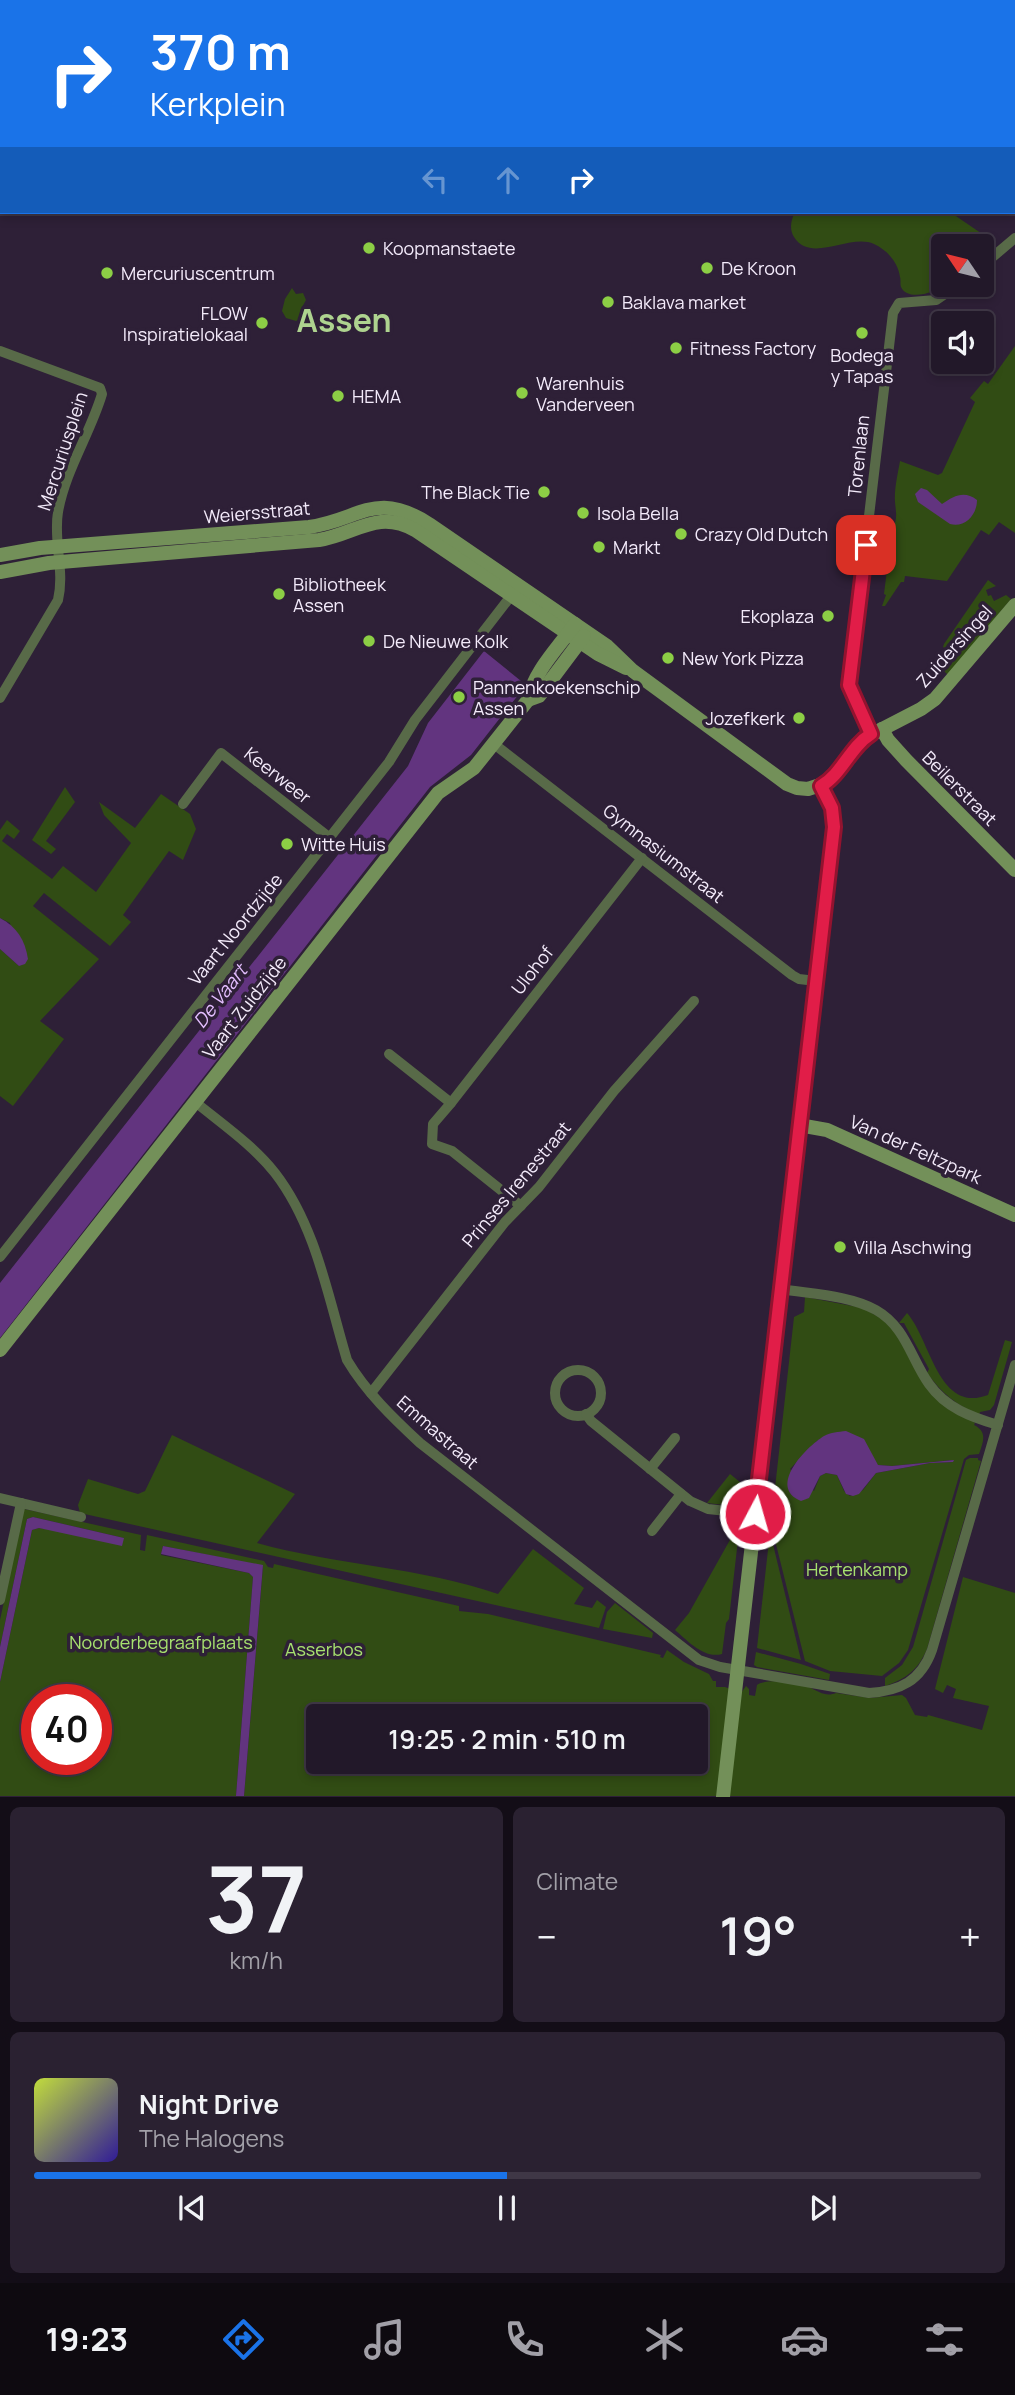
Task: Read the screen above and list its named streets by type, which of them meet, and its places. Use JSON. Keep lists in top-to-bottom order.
{
  "streets": {
    "main road": [
      "Weiersstraat",
      "Zuidersingel",
      "Beilerstraat",
      "Vaart Zuidzijde",
      "Van der Feltzpark"
    ],
    "street": [
      "Mercuriusplein",
      "Torenlaan",
      "Keerweer",
      "Gymnasiumstraat",
      "Vaart Noordzijde",
      "Ulohof",
      "Prinses Irenestraat",
      "Emmastraat"
    ]
  },
  "crossings": [
    ["Mercuriusplein", "Weiersstraat"],
    ["Torenlaan", "Zuidersingel"],
    ["Torenlaan", "Beilerstraat"],
    ["Weiersstraat", "Zuidersingel"],
    ["Weiersstraat", "Vaart Noordzijde"],
    ["Weiersstraat", "Vaart Zuidzijde"],
    ["Zuidersingel", "Beilerstraat"],
    ["Keerweer", "Vaart Noordzijde"],
    ["Gymnasiumstraat", "Ulohof"],
    ["Gymnasiumstraat", "Vaart Zuidzijde"],
    ["Ulohof", "Prinses Irenestraat"],
    ["Vaart Zuidzijde", "Emmastraat"],
    ["Prinses Irenestraat", "Emmastraat"]
  ],
  "districts": ["Assen"],
  "water": ["De Vaart"],
  "parks": ["Hertenkamp", "Noorderbegraafplaats", "Asserbos"],
  "places": [
    "Koopmanstaete",
    "De Kroon",
    "Mercuriuscentrum",
    "Baklava market",
    "FLOW Inspiratielokaal",
    "Bodega y Tapas",
    "Fitness Factory",
    "Warenhuis Vanderveen",
    "HEMA",
    "The Black Tie",
    "Isola Bella",
    "Crazy Old Dutch",
    "Markt",
    "Bibliotheek Assen",
    "Ekoplaza",
    "De Nieuwe Kolk",
    "New York Pizza",
    "Pannenkoekenschip Assen",
    "Jozefkerk",
    "Witte Huis",
    "Villa Aschwing"
  ],
  "north": "top left",
  "page": {
    "turn": ["370 m", "Kerkplein"],
    "limit": "40",
    "trip": "19:25 · 2 min · 510 m",
    "tile": [
      ["37", "km/h"],
      "Climate"
    ],
    "heat": ["−", "19°", "+"],
    "song": ["Night Drive", "The Halogens"],
    "tabs": "19:23"
  }
}
